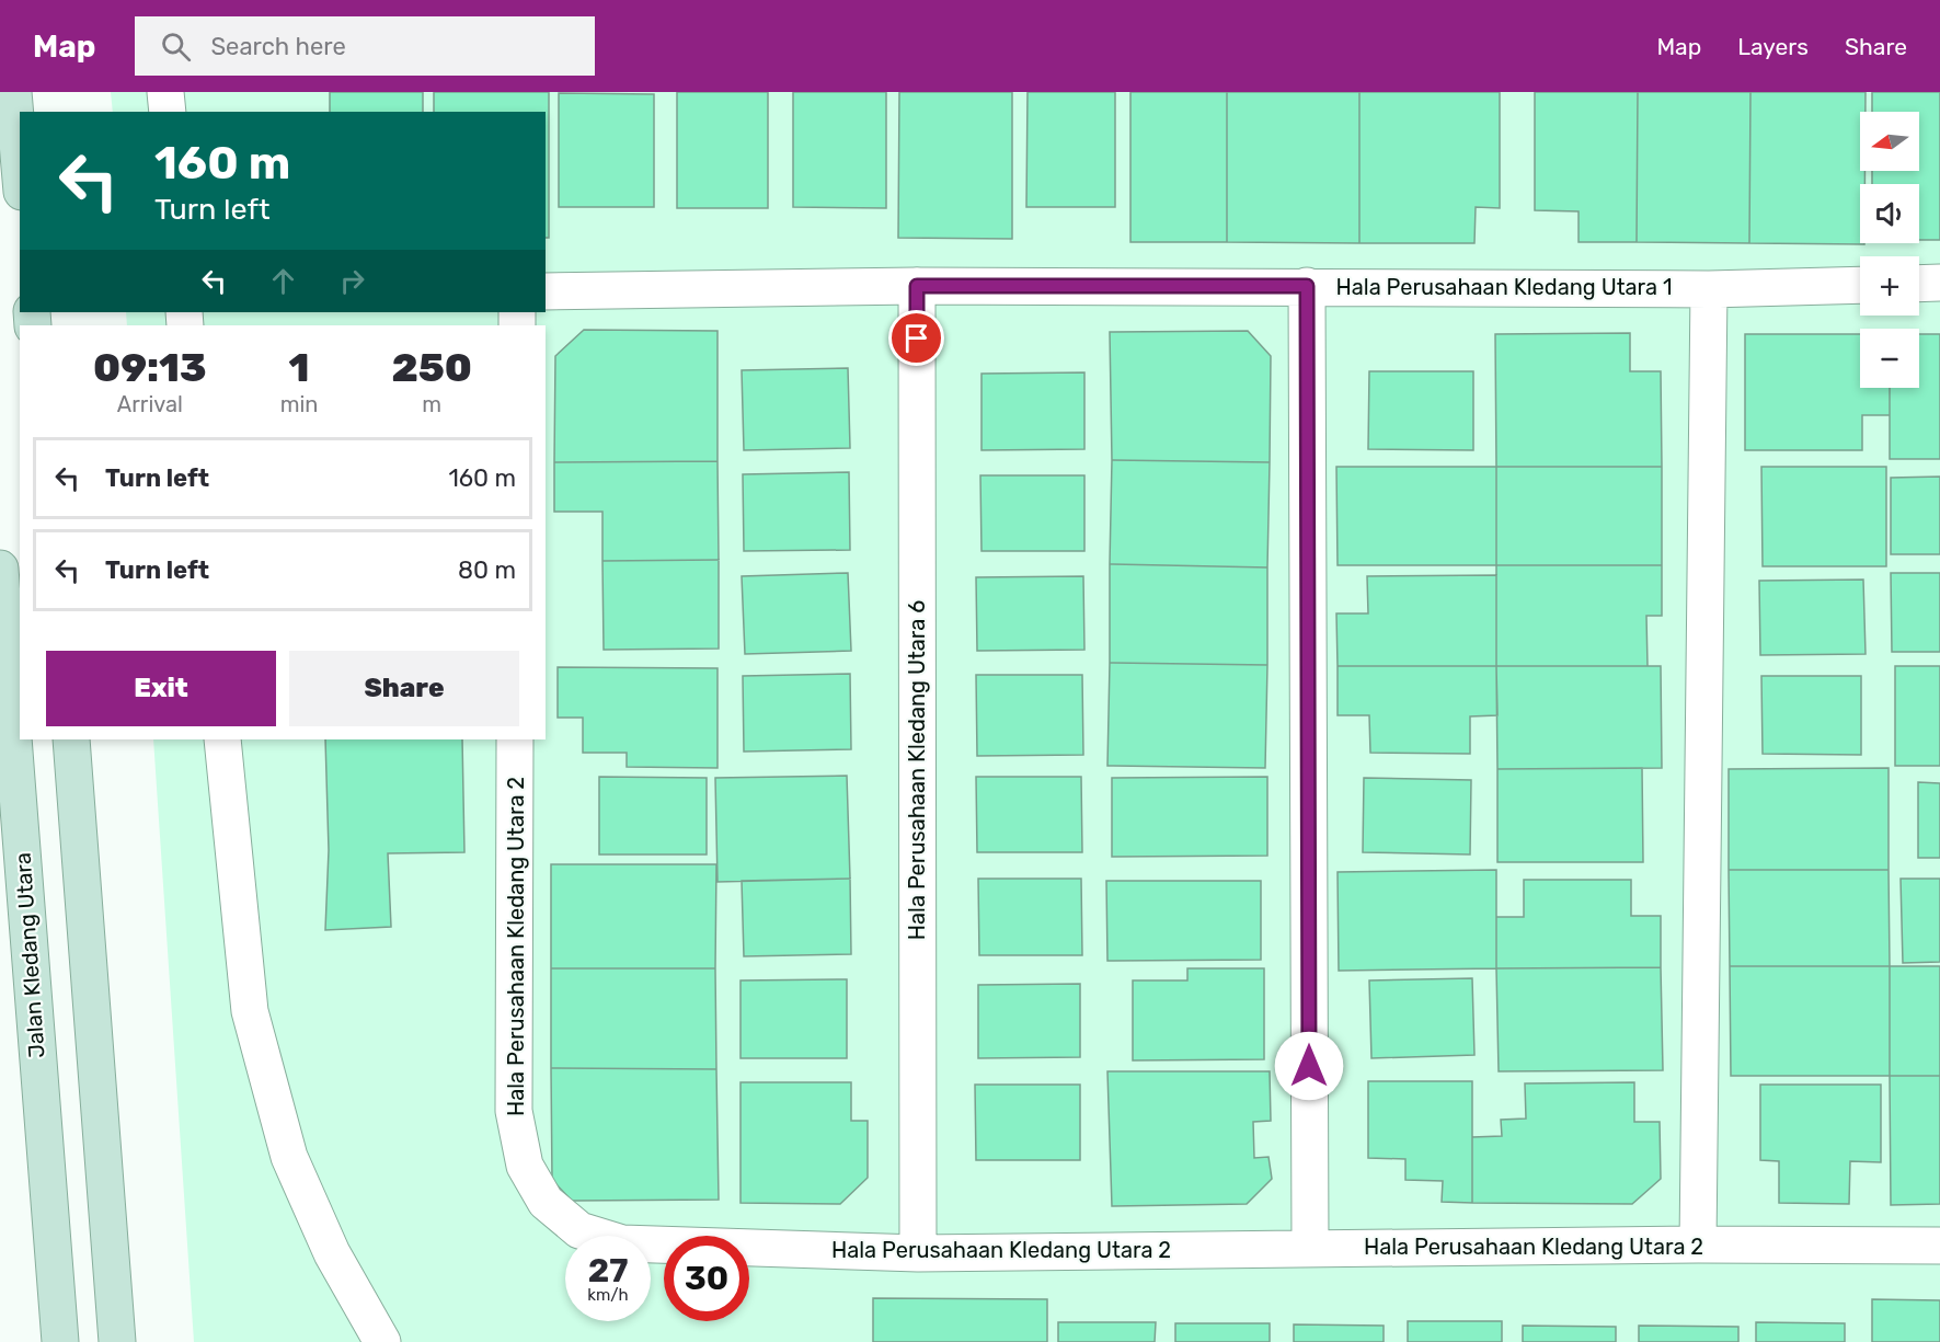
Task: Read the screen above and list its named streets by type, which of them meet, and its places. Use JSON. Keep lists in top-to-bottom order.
{
  "streets": {
    "main road": ["Jalan Kledang Utara"],
    "street": ["Hala Perusahaan Kledang Utara 1", "Hala Perusahaan Kledang Utara 6", "Hala Perusahaan Kledang Utara 2"]
  },
  "crossings": [
    ["Hala Perusahaan Kledang Utara 1", "Hala Perusahaan Kledang Utara 6"],
    ["Hala Perusahaan Kledang Utara 6", "Hala Perusahaan Kledang Utara 2"]
  ],
  "north": "left",
  "page": {
    "header": "Map",
    "search": "Search here",
    "nav": ["Map", "Layers", "Share"],
    "map_buttons": ["+", "−"],
    "turn": ["160 m", "Turn left"],
    "eta": [
      "09:13",
      "Arrival",
      "1",
      "min",
      "250",
      "m"
    ],
    "list": [
      {
        "name": "Turn left",
        "value": "160 m"
      },
      {
        "name": "Turn left",
        "value": "80 m"
      }
    ],
    "buttons": ["Exit", "Share"],
    "speed": "27 km/h",
    "limit": "30"
  }
}
